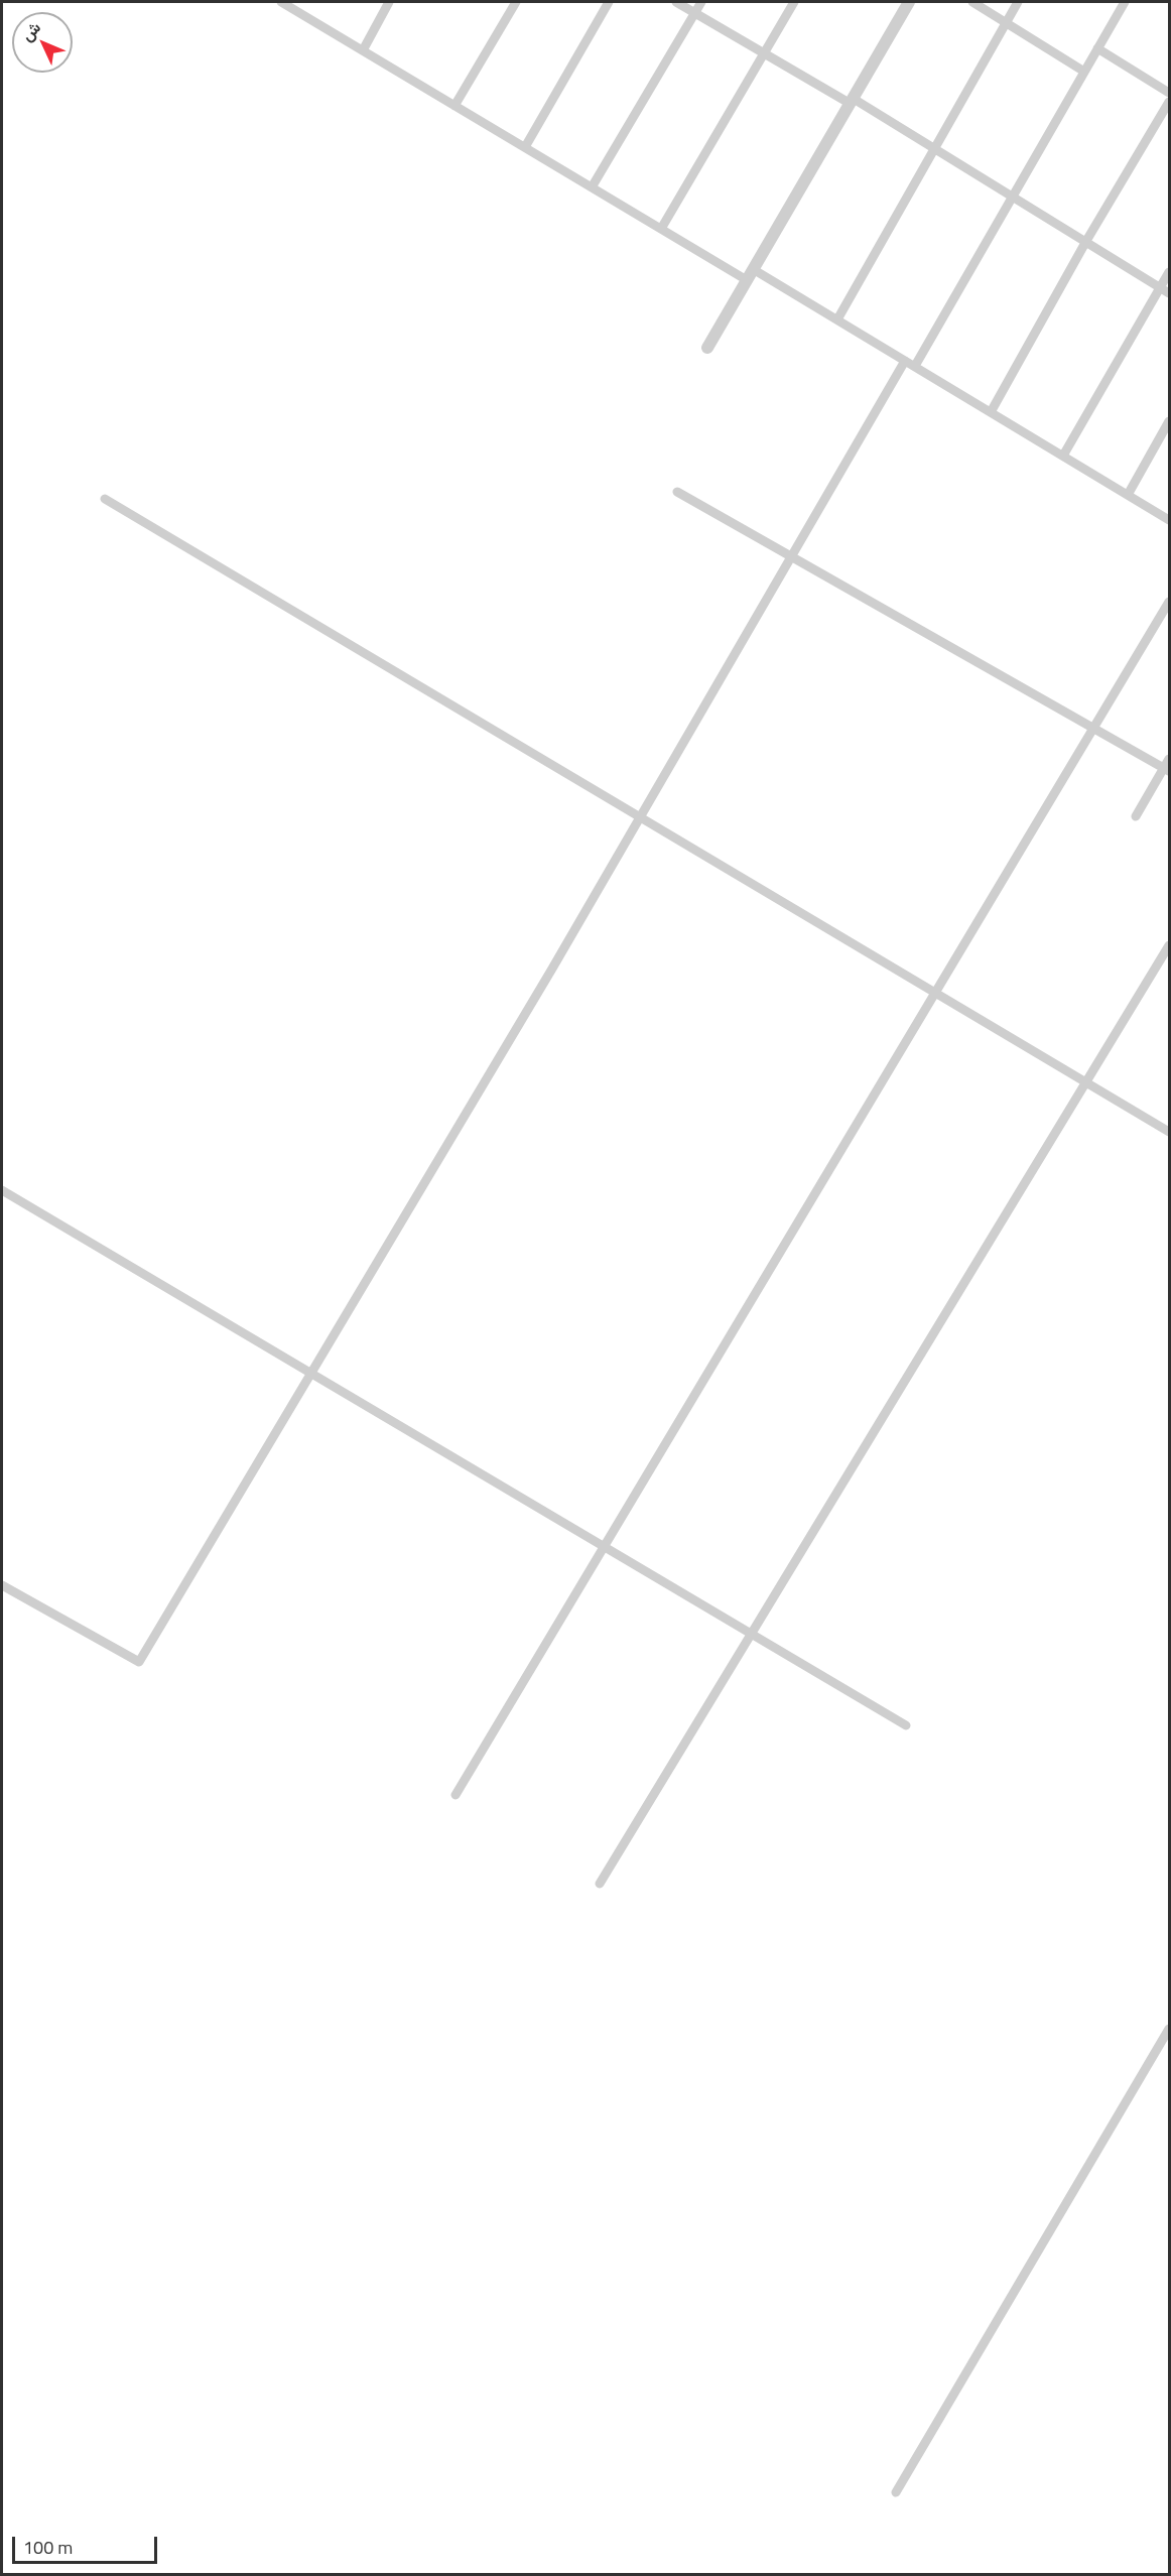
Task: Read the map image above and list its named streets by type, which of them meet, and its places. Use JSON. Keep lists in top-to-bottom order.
{
  "scale_bar": "100 m",
  "north": "top left"
}
